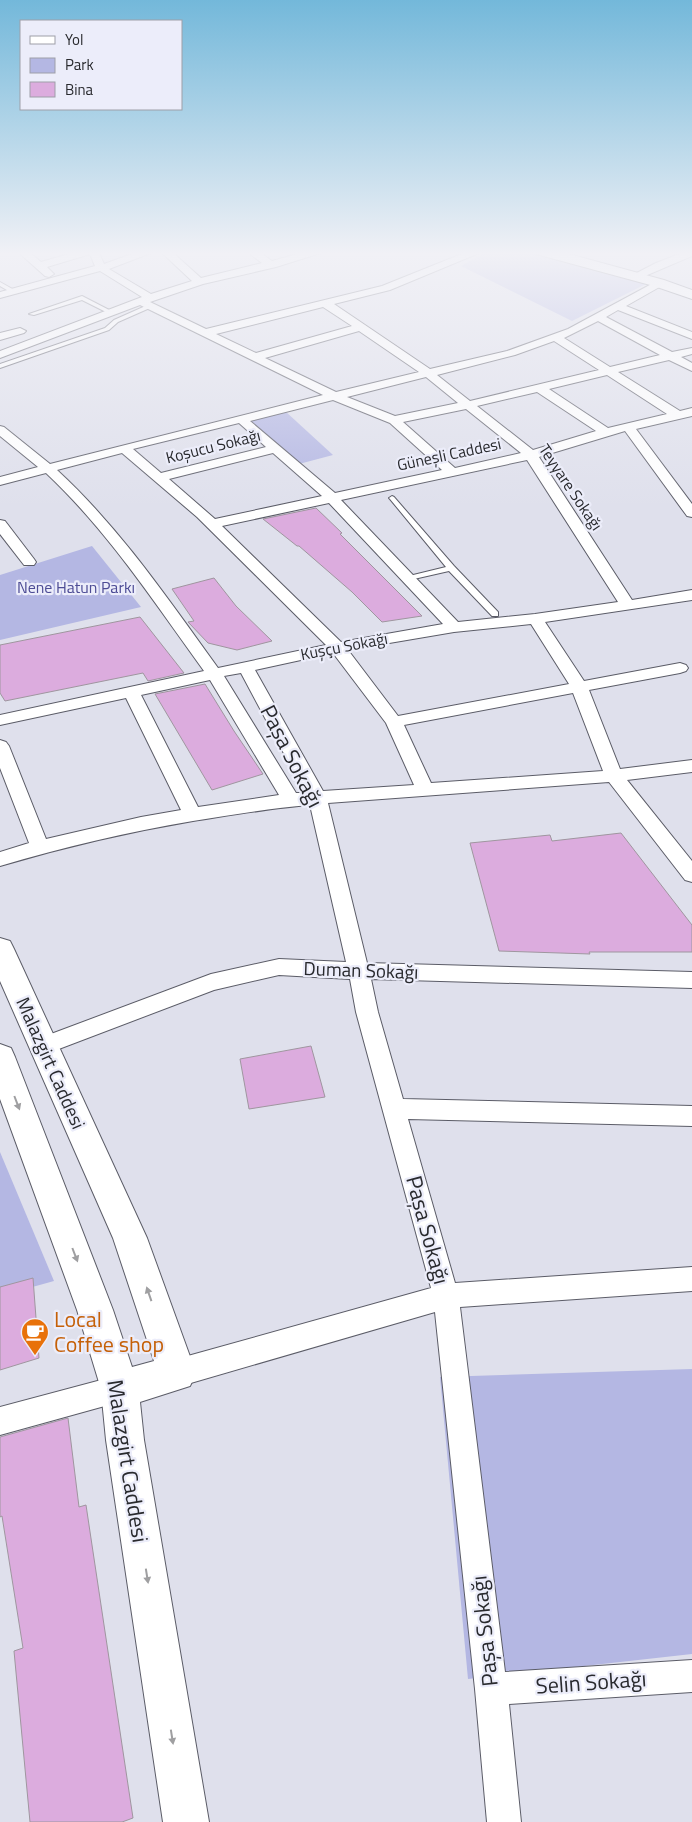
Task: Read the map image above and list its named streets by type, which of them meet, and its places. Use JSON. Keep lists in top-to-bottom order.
{
  "streets": {
    "main road": ["Malazgirt Caddesi"],
    "street": [
      "Koşucu Sokağı",
      "Güneşli Caddesi",
      "Teyyare Sokağı",
      "Kuşçu Sokağı",
      "Paşa Sokağı",
      "Duman Sokağı",
      "Selin Sokağı"
    ]
  },
  "crossings": [
    ["Güneşli Caddesi", "Teyyare Sokağı"],
    ["Teyyare Sokağı", "Kuşçu Sokağı"],
    ["Kuşçu Sokağı", "Paşa Sokağı"],
    ["Paşa Sokağı", "Duman Sokağı"],
    ["Paşa Sokağı", "Selin Sokağı"],
    ["Duman Sokağı", "Malazgirt Caddesi"]
  ],
  "parks": ["Nene Hatun Parkı"],
  "places": {
    "cafe": ["Local Coffee shop"]
  },
  "legend": ["Yol", "Park", "Bina"]
}
